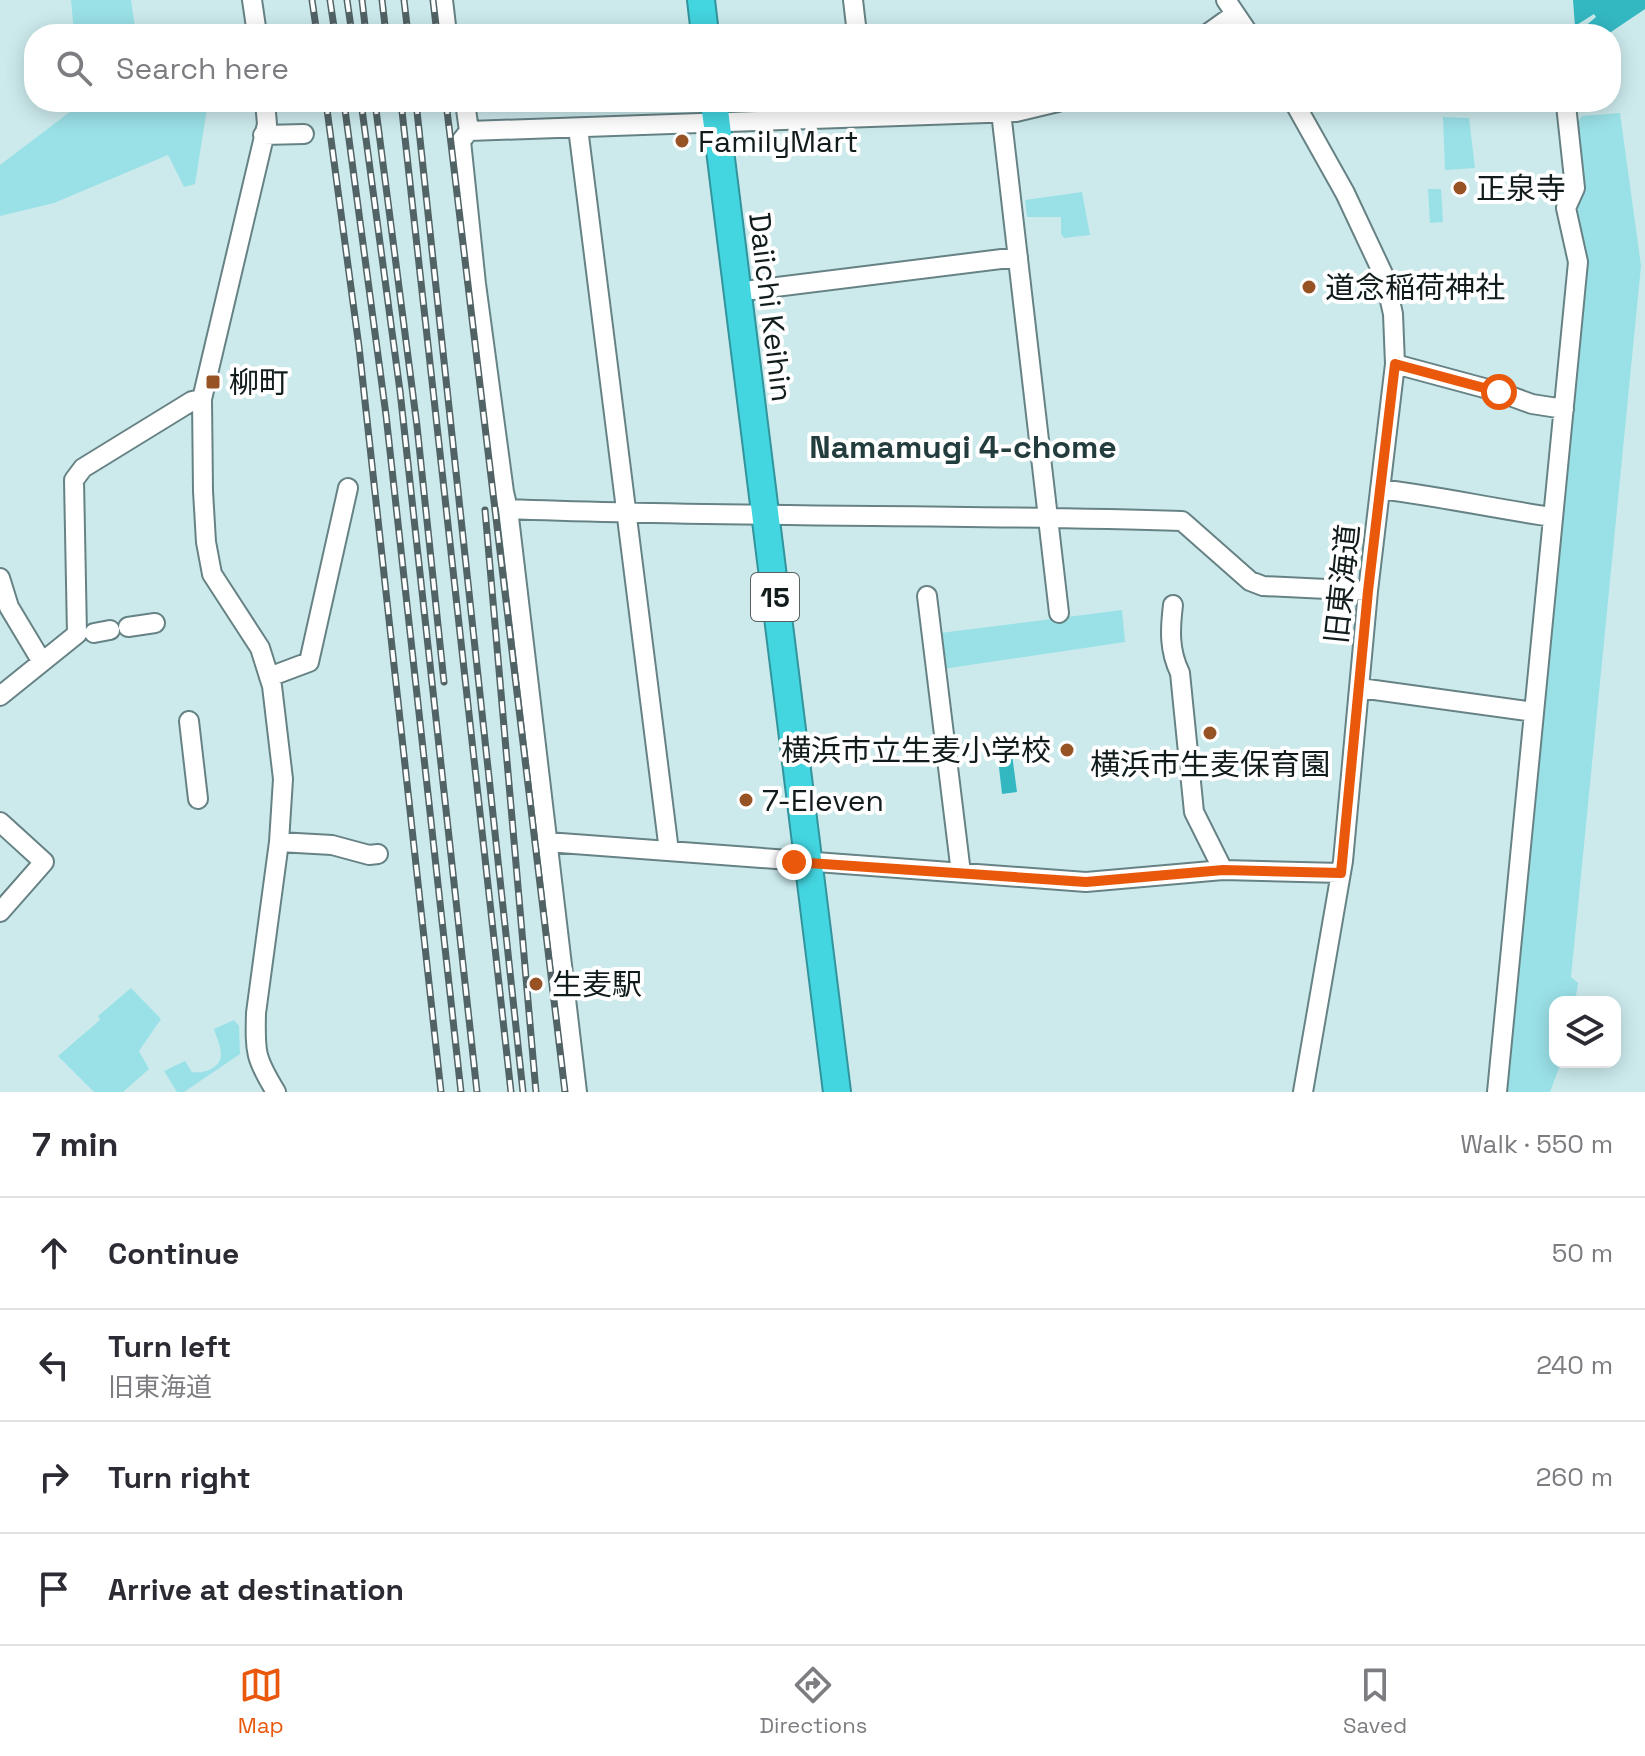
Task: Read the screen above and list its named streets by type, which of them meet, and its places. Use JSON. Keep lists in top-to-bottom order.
{
  "streets": {
    "highway": ["Daiichi Keihin", "15"],
    "street": ["旧東海道"]
  },
  "districts": ["Namamugi 4-chome"],
  "places": {
    "other": [
      "FamilyMart",
      "正泉寺",
      "道念稲荷神社",
      "横浜市生麦保育園",
      "横浜市立生麦小学校",
      "7-Eleven",
      "生麦駅"
    ],
    "transit": ["柳町"]
  },
  "page": {
    "search": "Search here",
    "heading": ["7 min", "Walk · 550 m"],
    "list": [
      ["Continue", "50 m"],
      ["Turn left", "旧東海道", "240 m"],
      ["Turn right", "260 m"],
      "Arrive at destination"
    ],
    "nav": ["Map", "Directions", "Saved"]
  }
}
